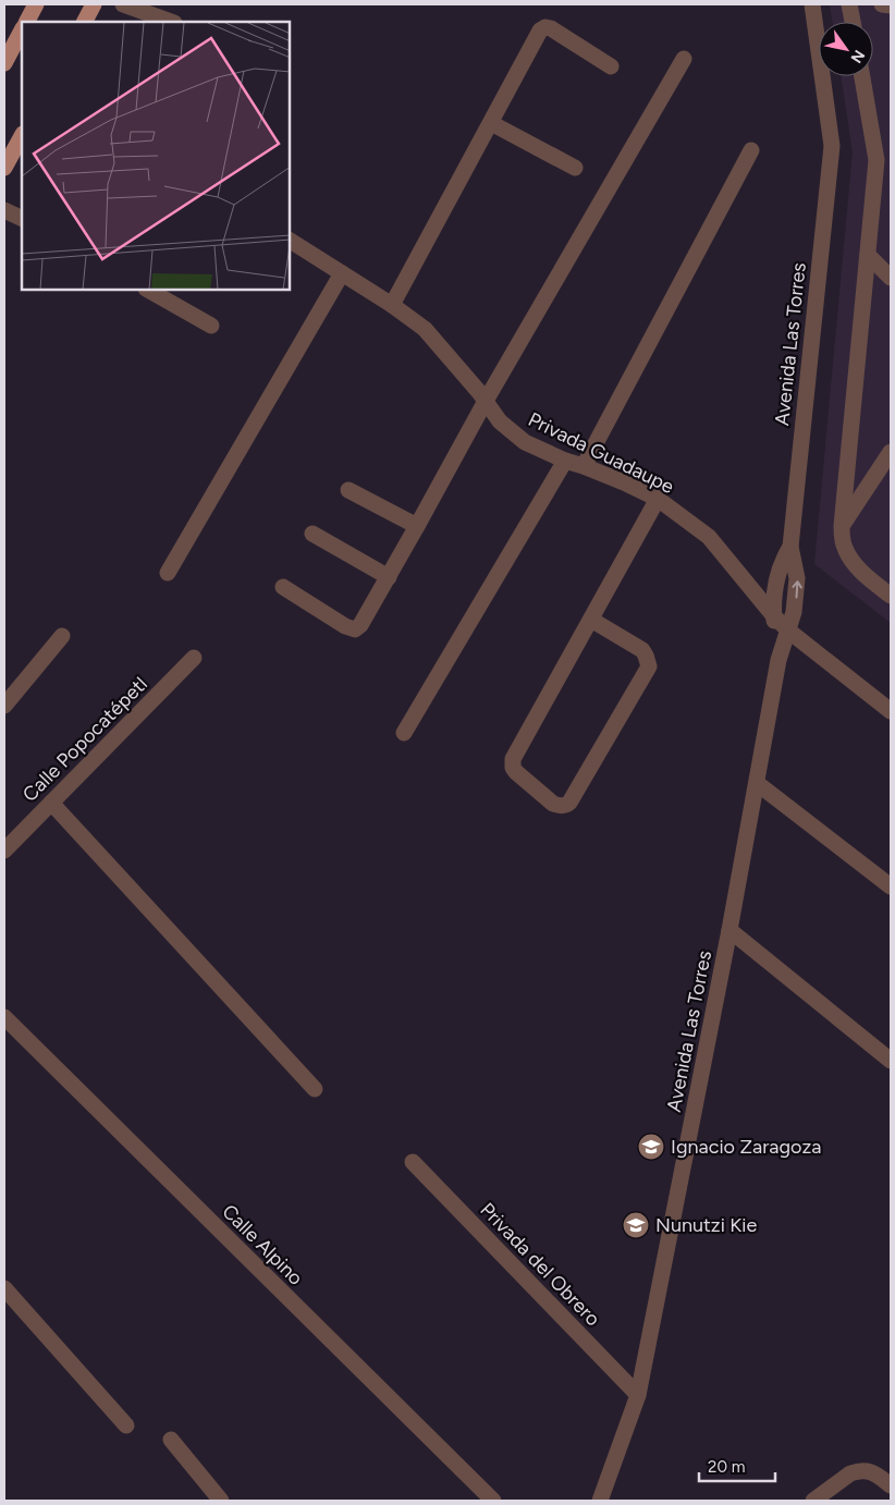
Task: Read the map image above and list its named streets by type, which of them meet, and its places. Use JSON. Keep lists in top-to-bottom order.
{
  "streets": {
    "street": [
      "Avenida Las Torres",
      "Privada Guadaupe",
      "Calle Popocatépetl",
      "Calle Alpino",
      "Privada del Obrero"
    ]
  },
  "crossings": [
    ["Avenida Las Torres", "Privada Guadaupe"],
    ["Avenida Las Torres", "Privada del Obrero"]
  ],
  "places": {
    "school or university": ["Ignacio Zaragoza", "Nunutzi Kie"]
  },
  "scale_bar": "20 m",
  "north": "bottom right"
}
